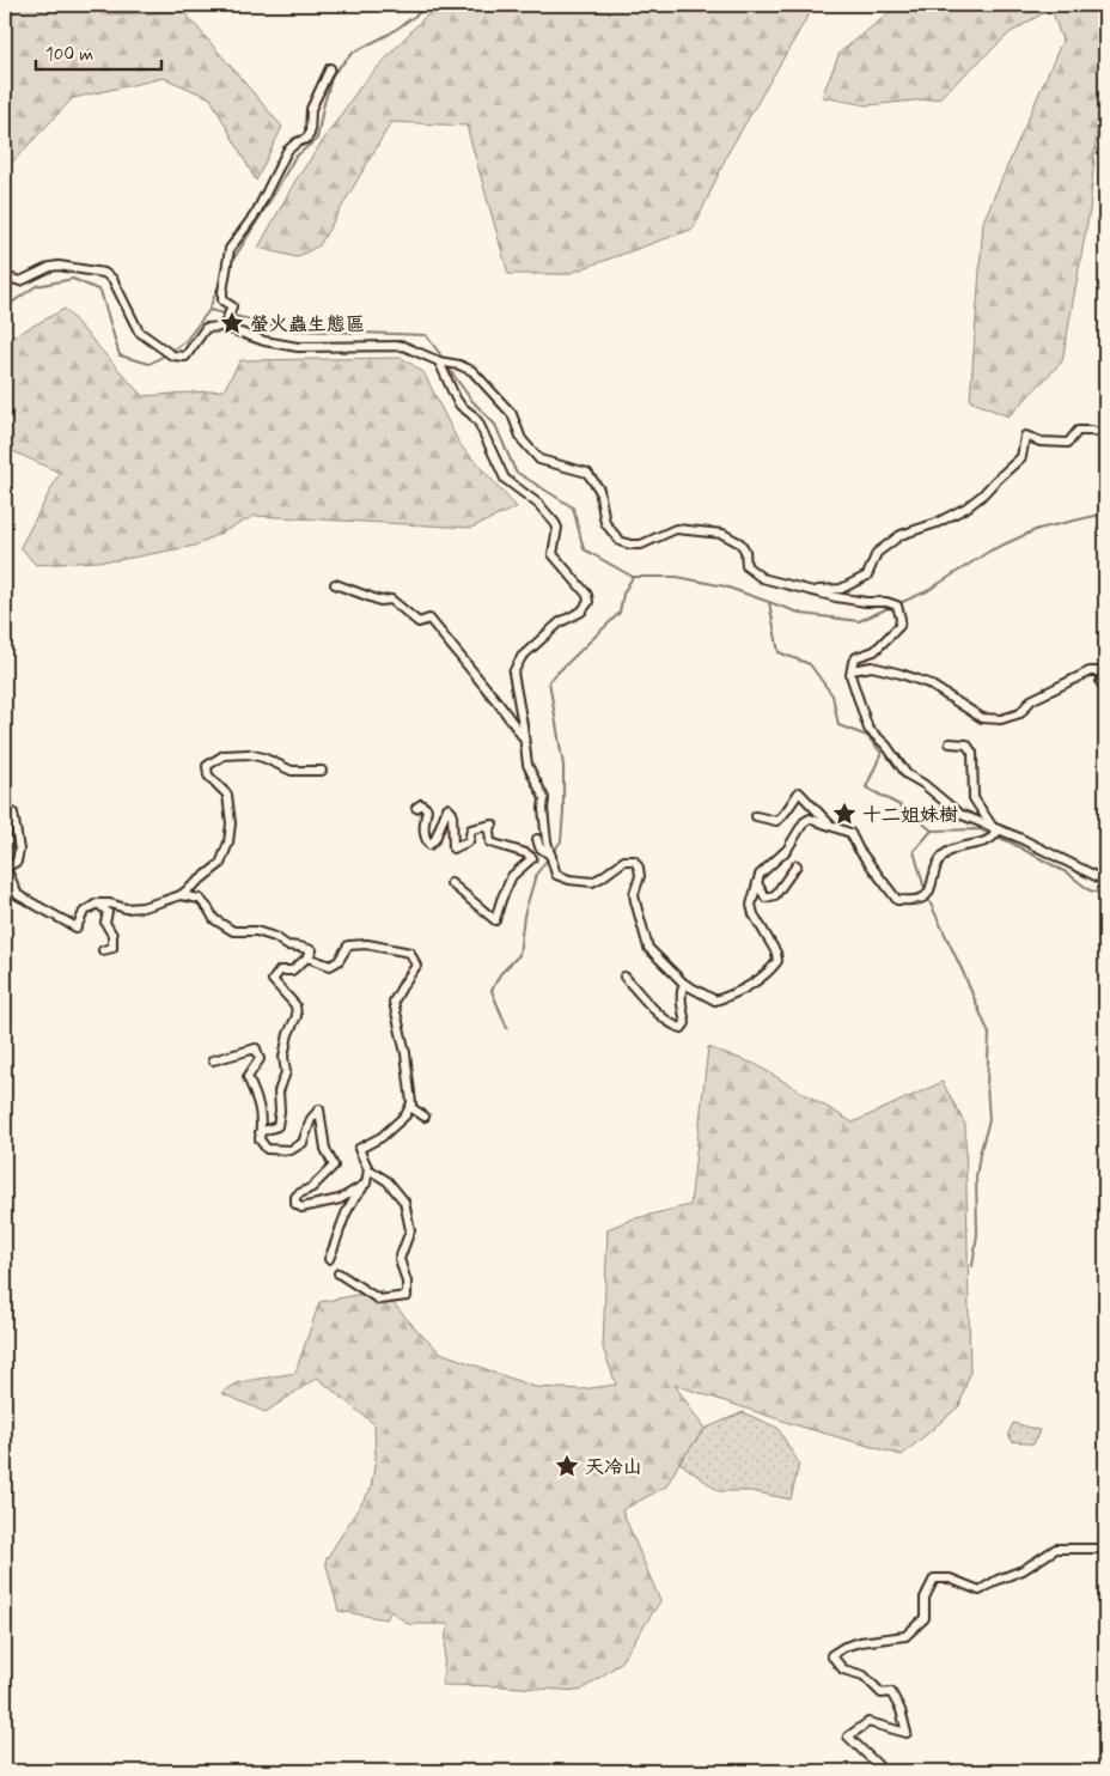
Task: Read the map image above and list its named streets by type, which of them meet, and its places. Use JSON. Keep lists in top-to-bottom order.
{
  "places": {
    "place": ["螢火蟲生態區", "十二姐妹樹", "天冷山"]
  },
  "scale_bar": "100 m"
}
